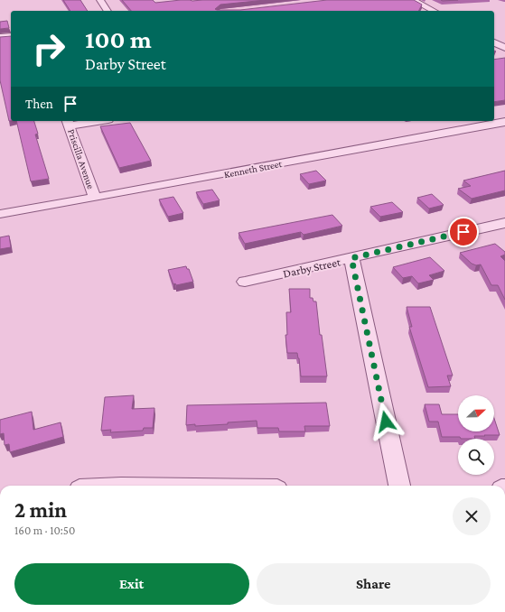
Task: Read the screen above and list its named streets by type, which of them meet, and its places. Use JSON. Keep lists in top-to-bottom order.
{
  "streets": {
    "street": ["Priscilla Avenue", "Kenneth Street", "Darby Street"]
  },
  "crossings": [
    ["Priscilla Avenue", "Kenneth Street"]
  ],
  "north": "right",
  "page": {
    "turn": ["100 m", "Darby Street"],
    "then": "Then",
    "heading": ["2 min", "160 m · 10:50"],
    "buttons": ["Exit", "Share"]
  }
}
